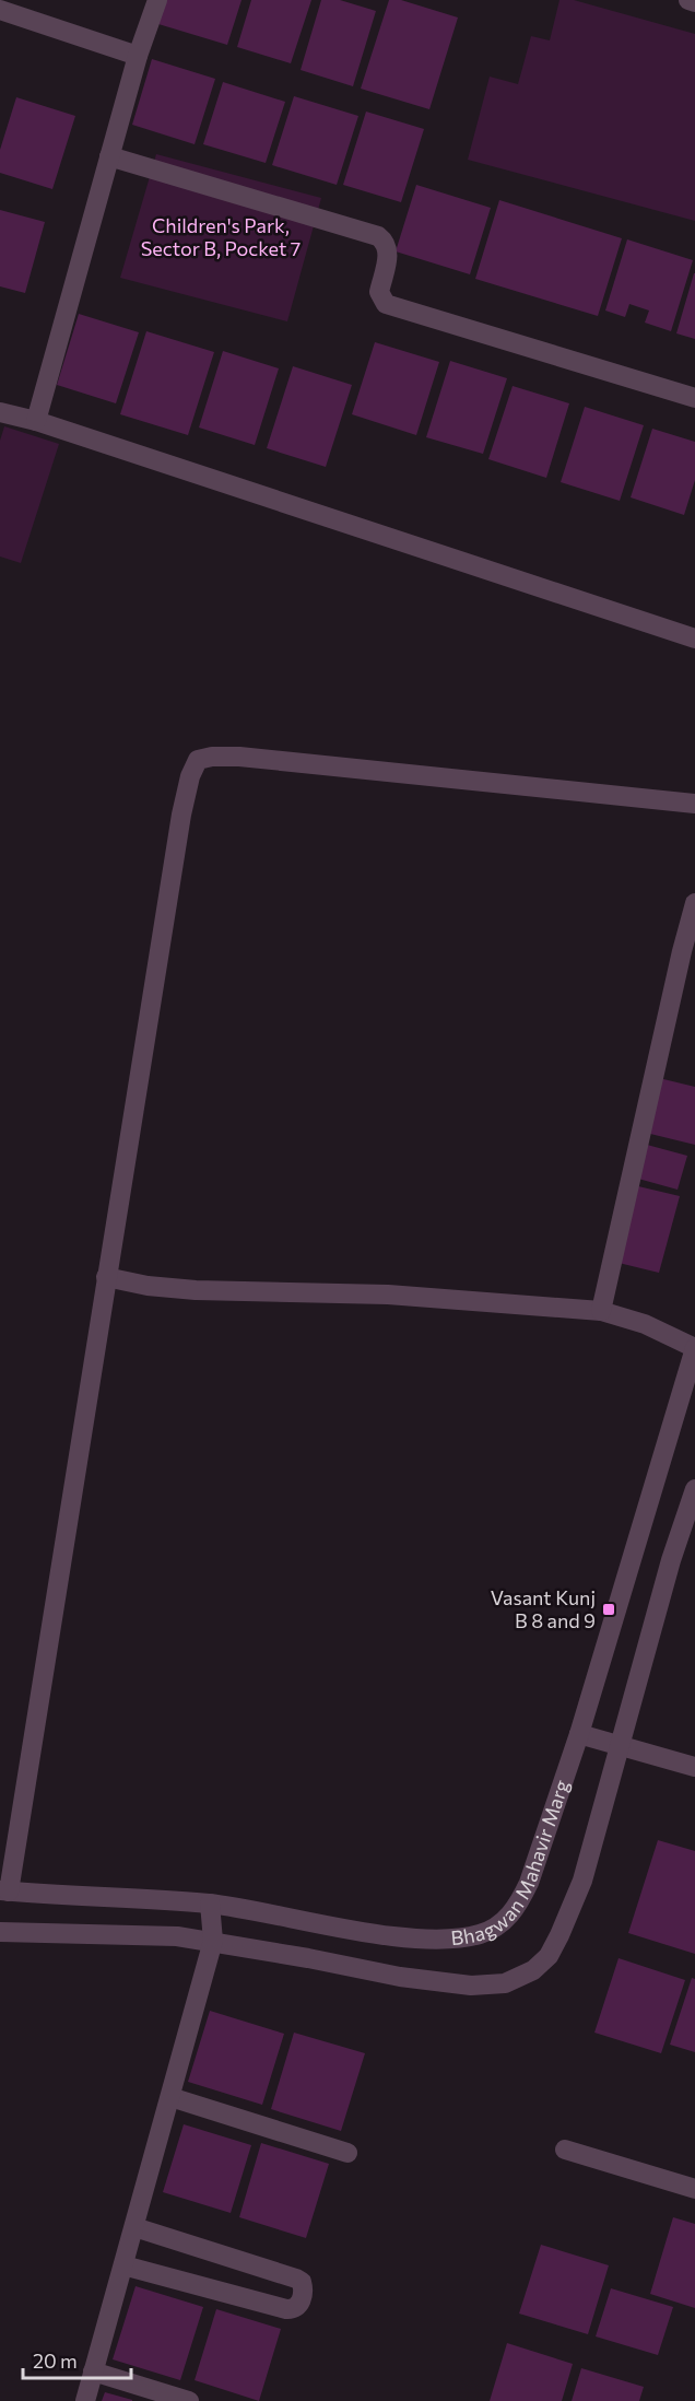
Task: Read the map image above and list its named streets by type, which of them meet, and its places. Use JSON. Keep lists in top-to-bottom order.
{
  "streets": {
    "street": ["Bhagwan Mahavir Marg"]
  },
  "parks": ["Children's Park, Sector B, Pocket 7"],
  "places": {
    "transit": ["Vasant Kunj B 8 and 9"]
  },
  "scale_bar": "20 m"
}
